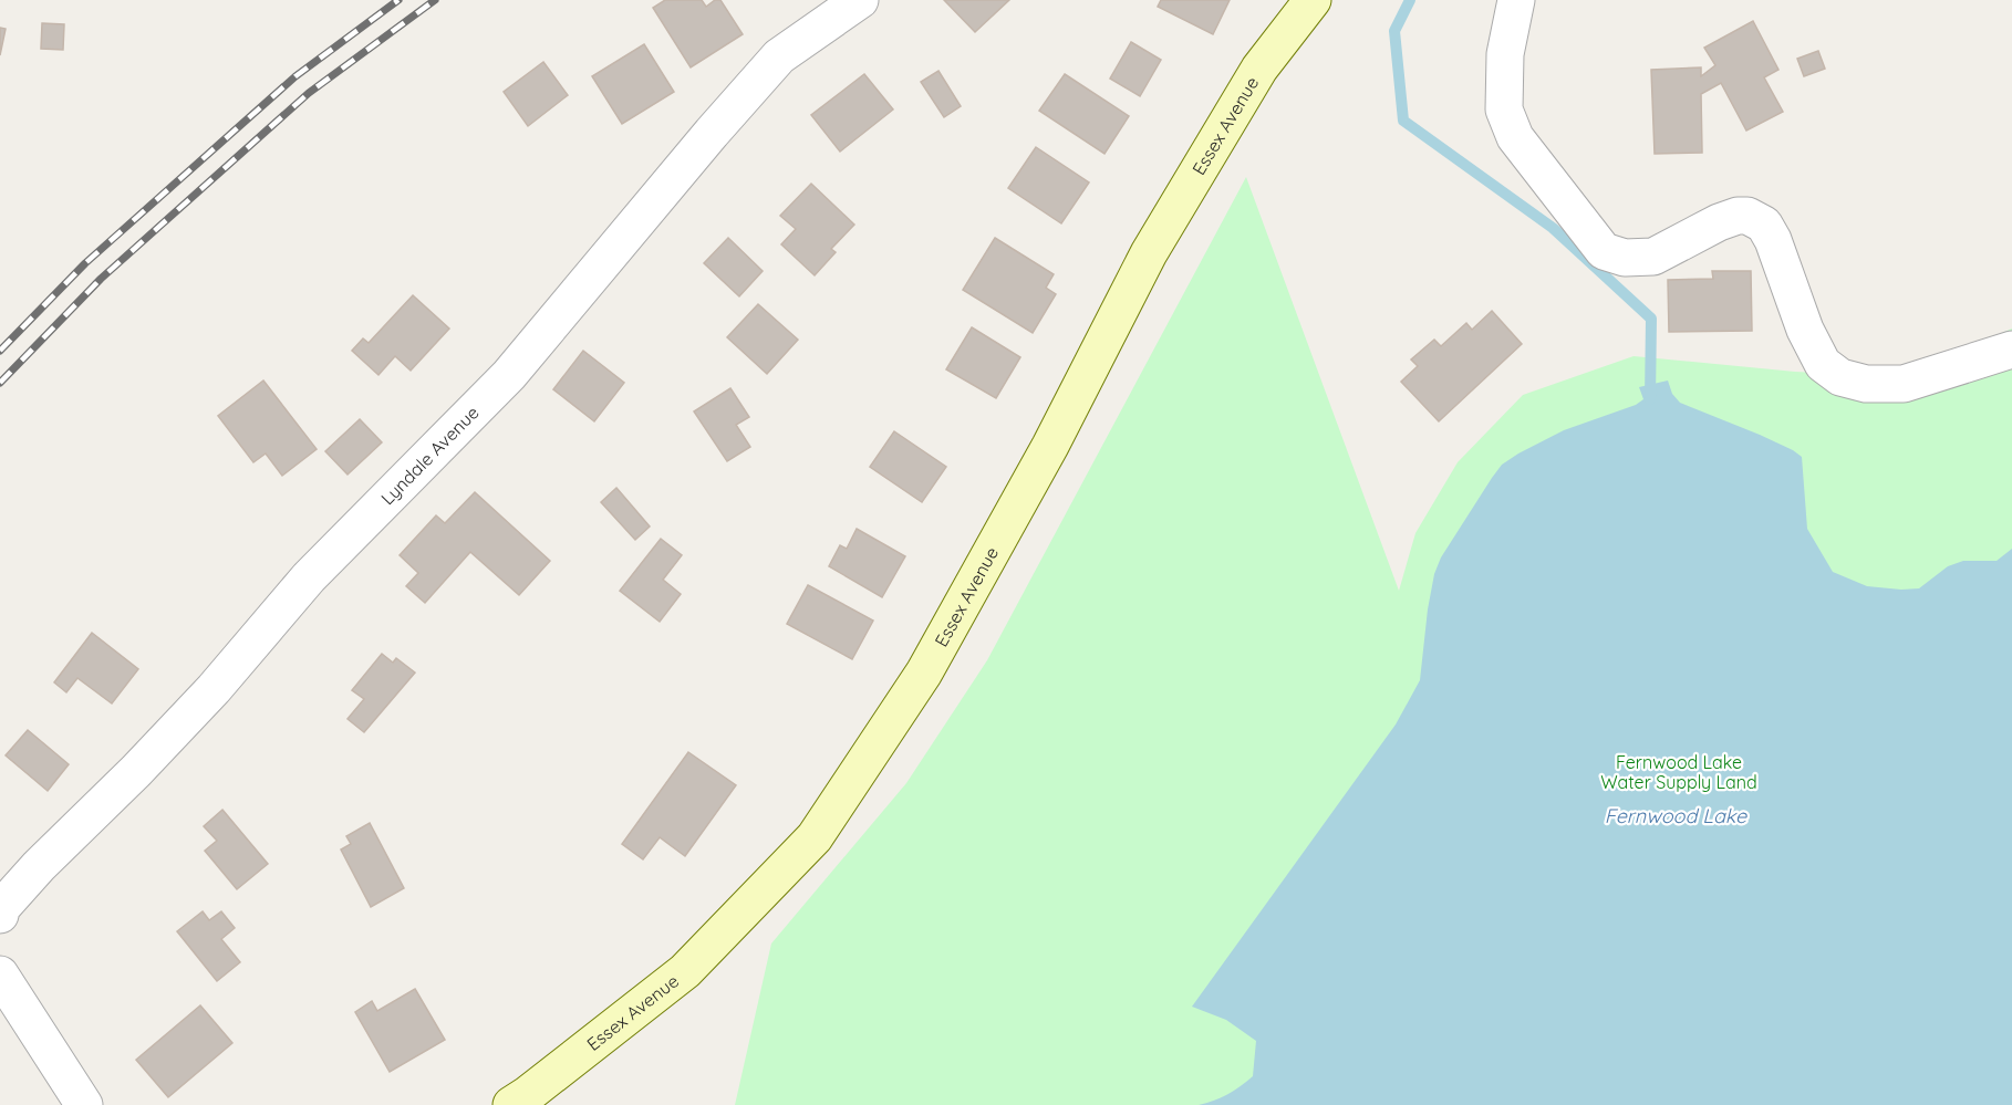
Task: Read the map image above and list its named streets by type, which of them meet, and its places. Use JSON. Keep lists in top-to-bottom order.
{
  "streets": {
    "street": ["Essex Avenue", "Lyndale Avenue"]
  },
  "water": ["Fernwood Lake"],
  "parks": ["Fernwood Lake Water Supply Land"]
}
